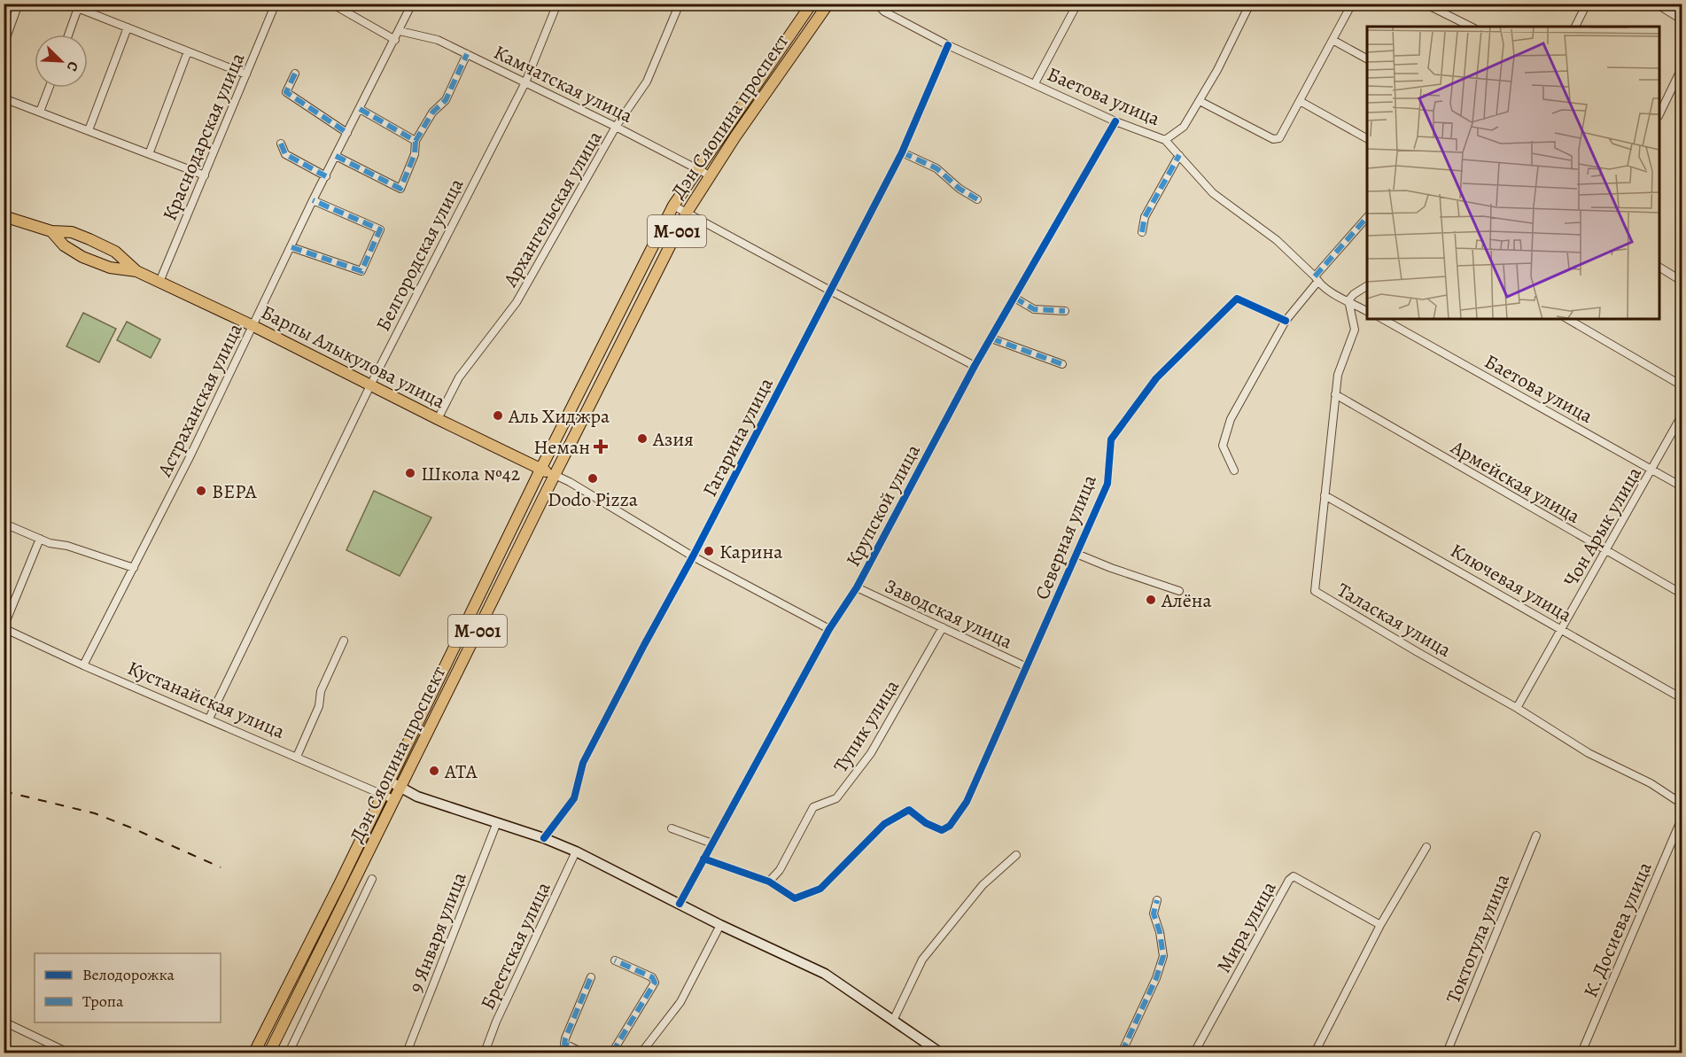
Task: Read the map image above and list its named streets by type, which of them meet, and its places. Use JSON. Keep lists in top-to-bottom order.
{
  "streets": {
    "main road": ["Дэн Сяопина проспект", "M-001", "Барпы Алыкулова улица"],
    "street": [
      "Камчатская улица",
      "Баетова улица",
      "Краснодарская улица",
      "Архангельская улица",
      "Белгородская улица",
      "Астраханская улица",
      "Гагарина улица",
      "Армейская улица",
      "Крупской улица",
      "Чон Арык улица",
      "Северная улица",
      "Ключевая улица",
      "Заводская улица",
      "Талаская улица",
      "Кустанайская улица",
      "Тупик улица",
      "Мира улица",
      "К. Досиева улица",
      "9 Января улица",
      "Токтогула улица",
      "Брестская улица"
    ]
  },
  "crossings": [
    ["Камчатская улица", "Дэн Сяопина проспект"],
    ["Камчатская улица", "Архангельская улица"],
    ["Камчатская улица", "Белгородская улица"],
    ["Камчатская улица", "Астраханская улица"],
    ["Баетова улица", "Гагарина улица"],
    ["Баетова улица", "Крупской улица"],
    ["Баетова улица", "Чон Арык улица"],
    ["Баетова улица", "Талаская улица"],
    ["Дэн Сяопина проспект", "Барпы Алыкулова улица"],
    ["Дэн Сяопина проспект", "Кустанайская улица"],
    ["Краснодарская улица", "Барпы Алыкулова улица"],
    ["Архангельская улица", "Барпы Алыкулова улица"],
    ["Белгородская улица", "Барпы Алыкулова улица"],
    ["Белгородская улица", "Кустанайская улица"],
    ["Барпы Алыкулова улица", "Астраханская улица"],
    ["Астраханская улица", "Кустанайская улица"],
    ["Армейская улица", "Чон Арык улица"],
    ["Армейская улица", "Талаская улица"],
    ["Крупской улица", "Заводская улица"],
    ["Чон Арык улица", "Ключевая улица"],
    ["Чон Арык улица", "Талаская улица"],
    ["Северная улица", "Заводская улица"],
    ["Северная улица", "Тупик улица"],
    ["Ключевая улица", "Талаская улица"],
    ["Заводская улица", "Тупик улица"]
  ],
  "places": {
    "other": [
      "Аль Хиджра",
      "Азия",
      "Школа №42",
      "Dodo Pizza",
      "ВЕРА",
      "Карина",
      "Алёна",
      "АТА"
    ],
    "health": ["Неман"]
  },
  "legend": ["Велодорожка", "Тропа"],
  "north": "bottom right"
}
